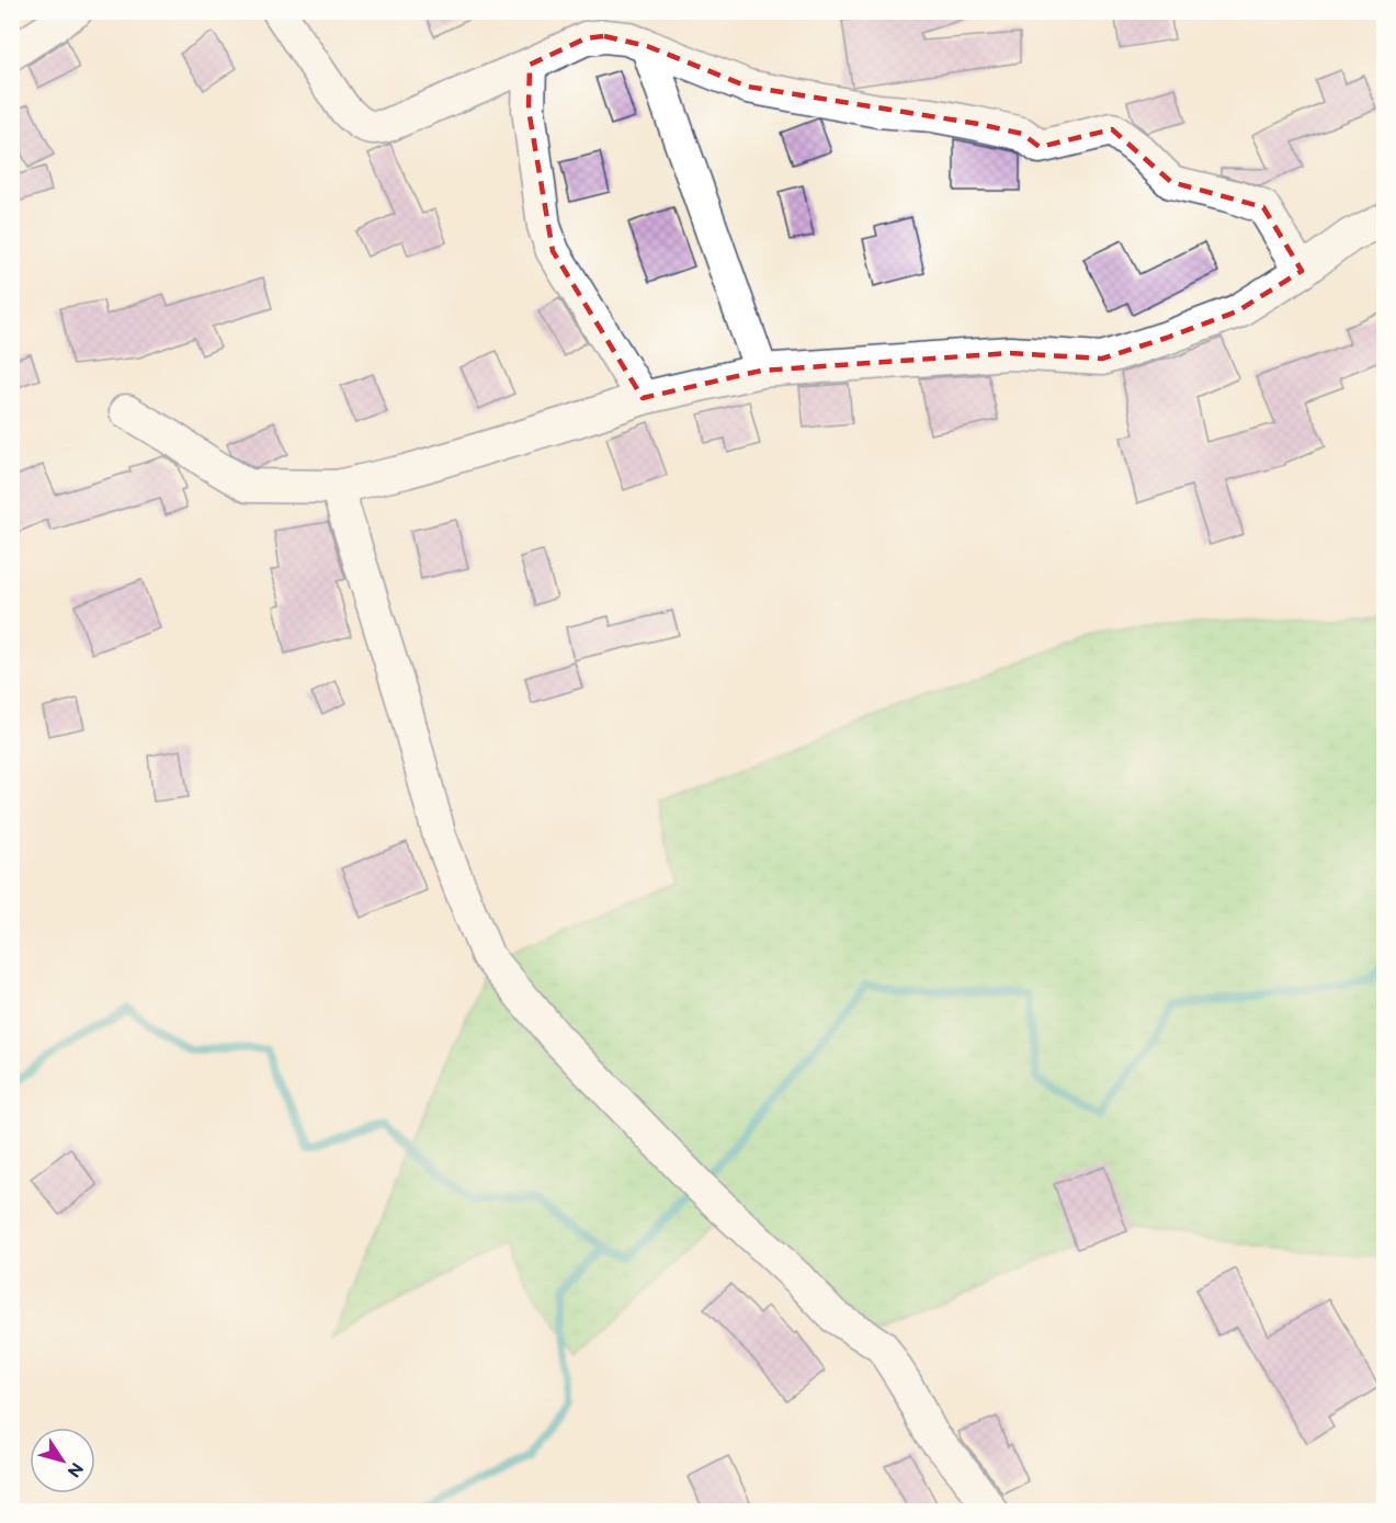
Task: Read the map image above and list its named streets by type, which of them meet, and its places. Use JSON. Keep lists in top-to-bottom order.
{
  "north": "bottom right"
}
